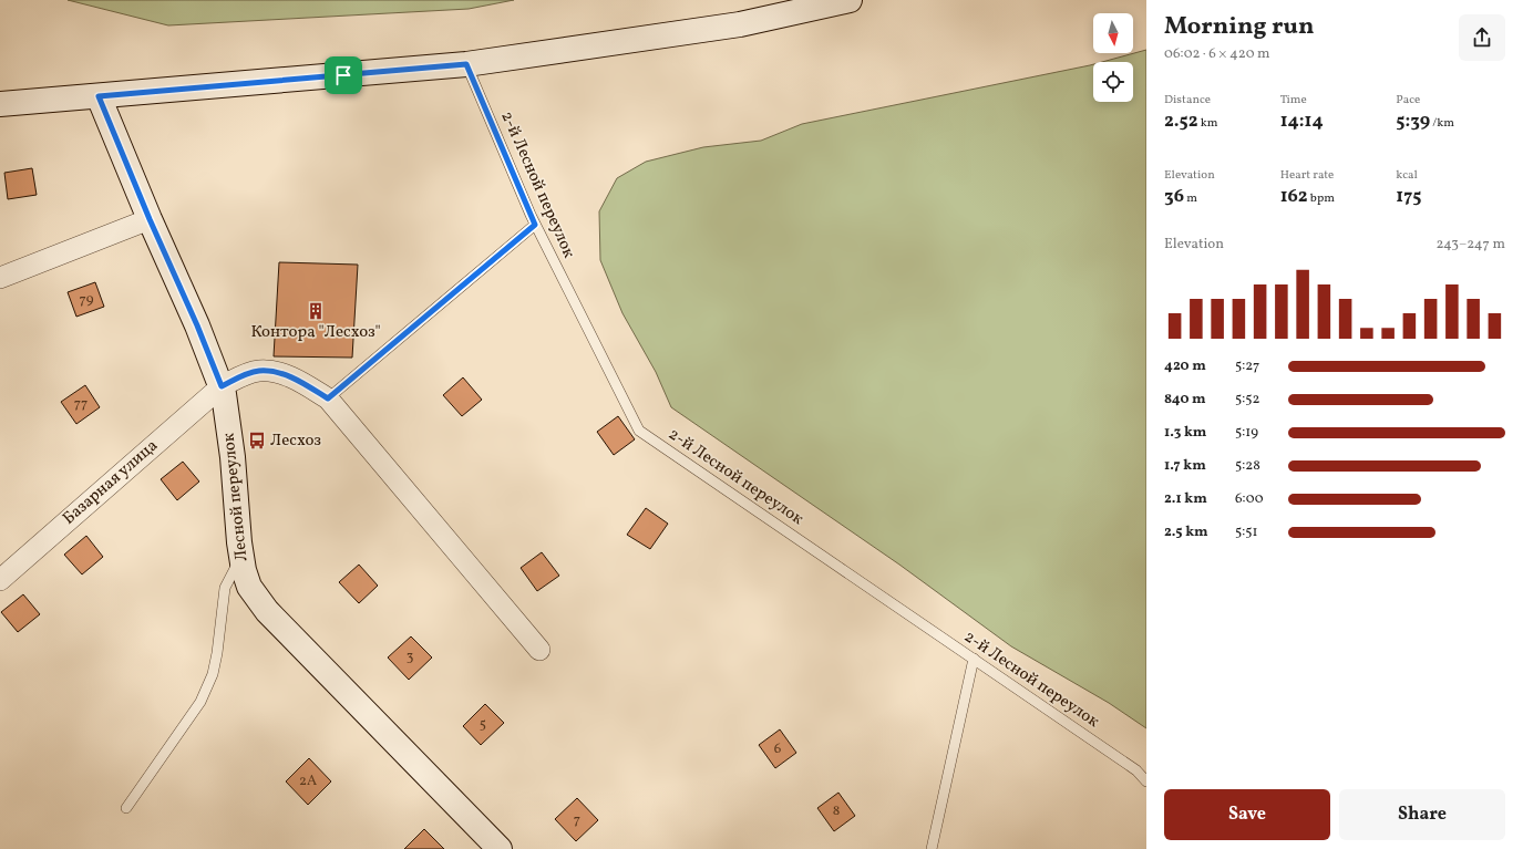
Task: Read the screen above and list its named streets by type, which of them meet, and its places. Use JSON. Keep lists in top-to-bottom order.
{
  "streets": {
    "street": ["Базарная улица", "Лесной переулок"],
    "lane": ["2-й Лесной переулок"]
  },
  "crossings": [
    ["Базарная улица", "Лесной переулок"]
  ],
  "places": {
    "building": ["Контора \"Лесхоз\""],
    "bus stop": ["Лесхоз"]
  },
  "house_numbers": [
    "79",
    "77",
    "3",
    "5",
    "6",
    "2А",
    "8",
    "7"
  ],
  "north": "bottom",
  "page": {
    "heading": ["Morning run", "06:02 · 6 × 420 m"],
    "stats": [
      ["Distance", "2.52 km"],
      ["Time", "14:14"],
      ["Pace", "5:39 /km"],
      ["Elevation", "36 m"],
      ["Heart rate", "162 bpm"],
      ["kcal", "175"]
    ],
    "chart": ["Elevation", "243–247 m"],
    "list": [
      {
        "name": "420 m",
        "note": "5:27"
      },
      {
        "name": "840 m",
        "note": "5:52"
      },
      {
        "name": "1.3 km",
        "note": "5:19"
      },
      {
        "name": "1.7 km",
        "note": "5:28"
      },
      {
        "name": "2.1 km",
        "note": "6:00"
      },
      {
        "name": "2.5 km",
        "note": "5:51"
      }
    ],
    "buttons": ["Save", "Share"]
  }
}
